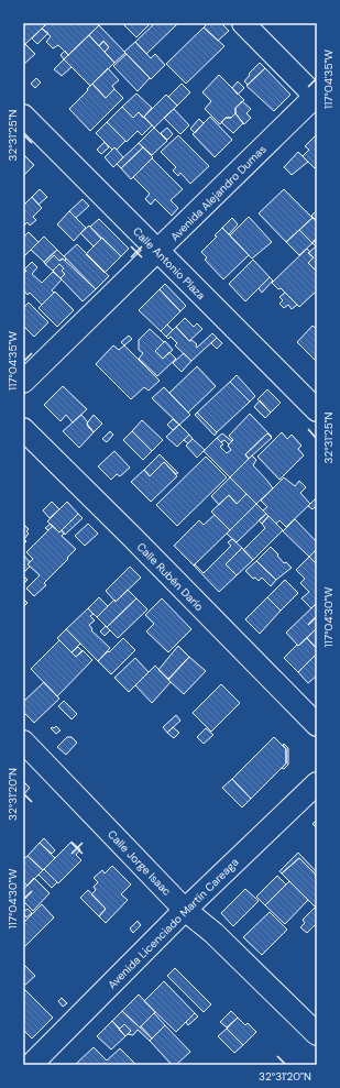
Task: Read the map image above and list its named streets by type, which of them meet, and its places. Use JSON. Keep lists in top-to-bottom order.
{
  "streets": {
    "street": [
      "Avenida Alejandro Dumas",
      "Calle Antonio Plaza",
      "Calle Rubén Darío",
      "Calle Jorge Isaac",
      "Avenida Licenciado Martín Careaga"
    ]
  },
  "crossings": [
    ["Avenida Alejandro Dumas", "Calle Antonio Plaza"],
    ["Calle Jorge Isaac", "Avenida Licenciado Martín Careaga"]
  ],
  "coordinates": [
    "117°04'35\"W",
    "32°31'25\"N",
    "117°04'30\"W",
    "32°31'20\"N"
  ]
}
